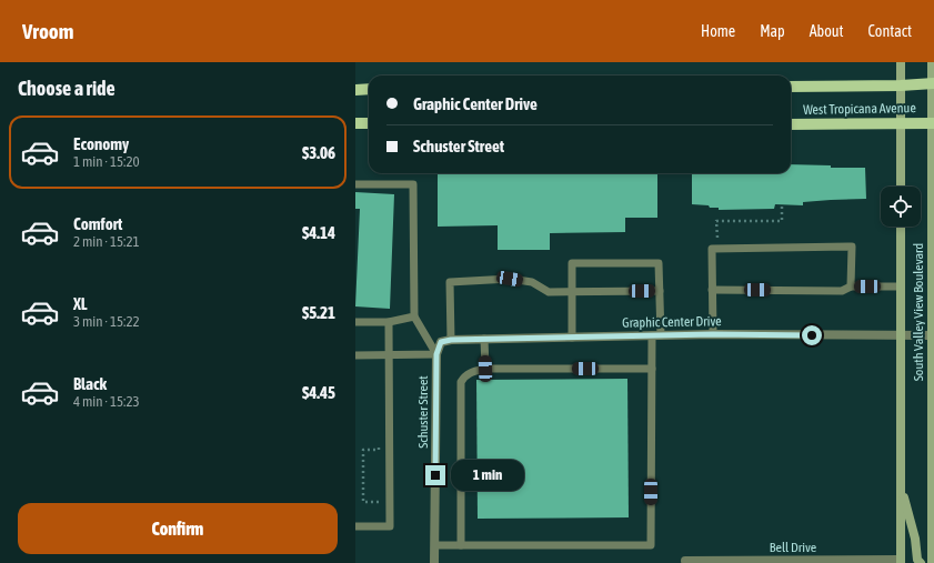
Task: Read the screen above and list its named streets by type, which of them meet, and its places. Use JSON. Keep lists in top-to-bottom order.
{
  "streets": {
    "main road": ["West Tropicana Avenue", "South Valley View Boulevard"],
    "street": ["Graphic Center Drive", "Schuster Street", "Bell Drive"]
  },
  "crossings": [
    ["West Tropicana Avenue", "South Valley View Boulevard"],
    ["South Valley View Boulevard", "Graphic Center Drive"],
    ["South Valley View Boulevard", "Bell Drive"],
    ["Graphic Center Drive", "Schuster Street"]
  ],
  "page": {
    "header": "Vroom",
    "nav": [
      "Home",
      "Map",
      "About",
      "Contact"
    ],
    "heading": "Choose a ride",
    "banner": ["Graphic Center Drive", "Schuster Street"],
    "list": [
      {
        "name": "Economy",
        "note": "1 min · 15:20",
        "value": "$3.06"
      },
      {
        "name": "Comfort",
        "note": "2 min · 15:21",
        "value": "$4.14"
      },
      {
        "name": "XL",
        "note": "3 min · 15:22",
        "value": "$5.21"
      },
      {
        "name": "Black",
        "note": "4 min · 15:23",
        "value": "$4.45"
      }
    ],
    "bubble": "1 min",
    "buttons": "Confirm"
  }
}
